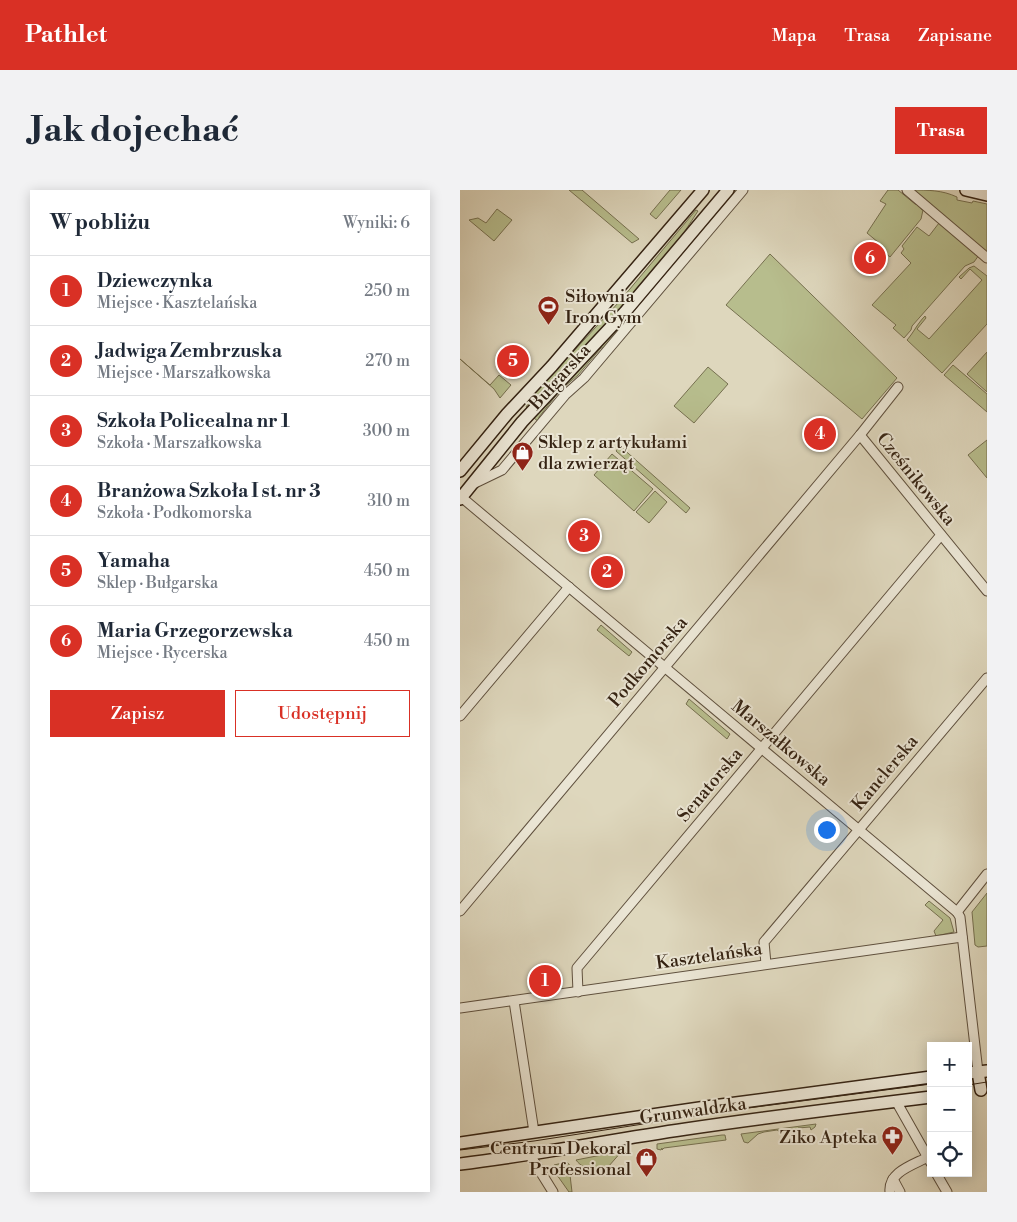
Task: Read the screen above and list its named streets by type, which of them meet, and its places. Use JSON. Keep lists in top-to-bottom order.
{
  "streets": {
    "street": [
      "Bułgarska",
      "Cześnikowska",
      "Podkomorska",
      "Marszałkowska",
      "Kanclerska",
      "Senatorska",
      "Kasztelańska",
      "Grunwaldzka"
    ]
  },
  "crossings": [
    ["Bułgarska", "Marszałkowska"],
    ["Cześnikowska", "Podkomorska"],
    ["Cześnikowska", "Senatorska"],
    ["Podkomorska", "Marszałkowska"],
    ["Marszałkowska", "Kanclerska"],
    ["Marszałkowska", "Senatorska"],
    ["Kanclerska", "Kasztelańska"],
    ["Senatorska", "Kasztelańska"]
  ],
  "places": {
    "sports": ["Siłownia Iron Gym"],
    "shop": ["Sklep z artykułami dla zwierząt", "Centrum Dekoral Professional"],
    "pharmacy": ["Ziko Apteka"]
  },
  "page": {
    "header": "Pathlet",
    "nav": ["Mapa", "Trasa", "Zapisane"],
    "buttons": [
      "Trasa",
      ["Zapisz", "Udostępnij"]
    ],
    "title": "Jak dojechać",
    "heading": ["W pobliżu", "Wyniki: 6"],
    "pins": [
      "6",
      "5",
      "4",
      "3",
      "2",
      "1"
    ],
    "list": [
      {
        "mark": "1",
        "name": "Dziewczynka",
        "note": "Miejsce · Kasztelańska",
        "value": "250 m"
      },
      {
        "mark": "2",
        "name": "Jadwiga Zembrzuska",
        "note": "Miejsce · Marszałkowska",
        "value": "270 m"
      },
      {
        "mark": "3",
        "name": "Szkoła Policealna nr 1",
        "note": "Szkoła · Marszałkowska",
        "value": "300 m"
      },
      {
        "mark": "4",
        "name": "Branżowa Szkoła I st. nr 3",
        "note": "Szkoła · Podkomorska",
        "value": "310 m"
      },
      {
        "mark": "5",
        "name": "Yamaha",
        "note": "Sklep · Bułgarska",
        "value": "450 m"
      },
      {
        "mark": "6",
        "name": "Maria Grzegorzewska",
        "note": "Miejsce · Rycerska",
        "value": "450 m"
      }
    ],
    "map_buttons": ["+", "−"]
  }
}
